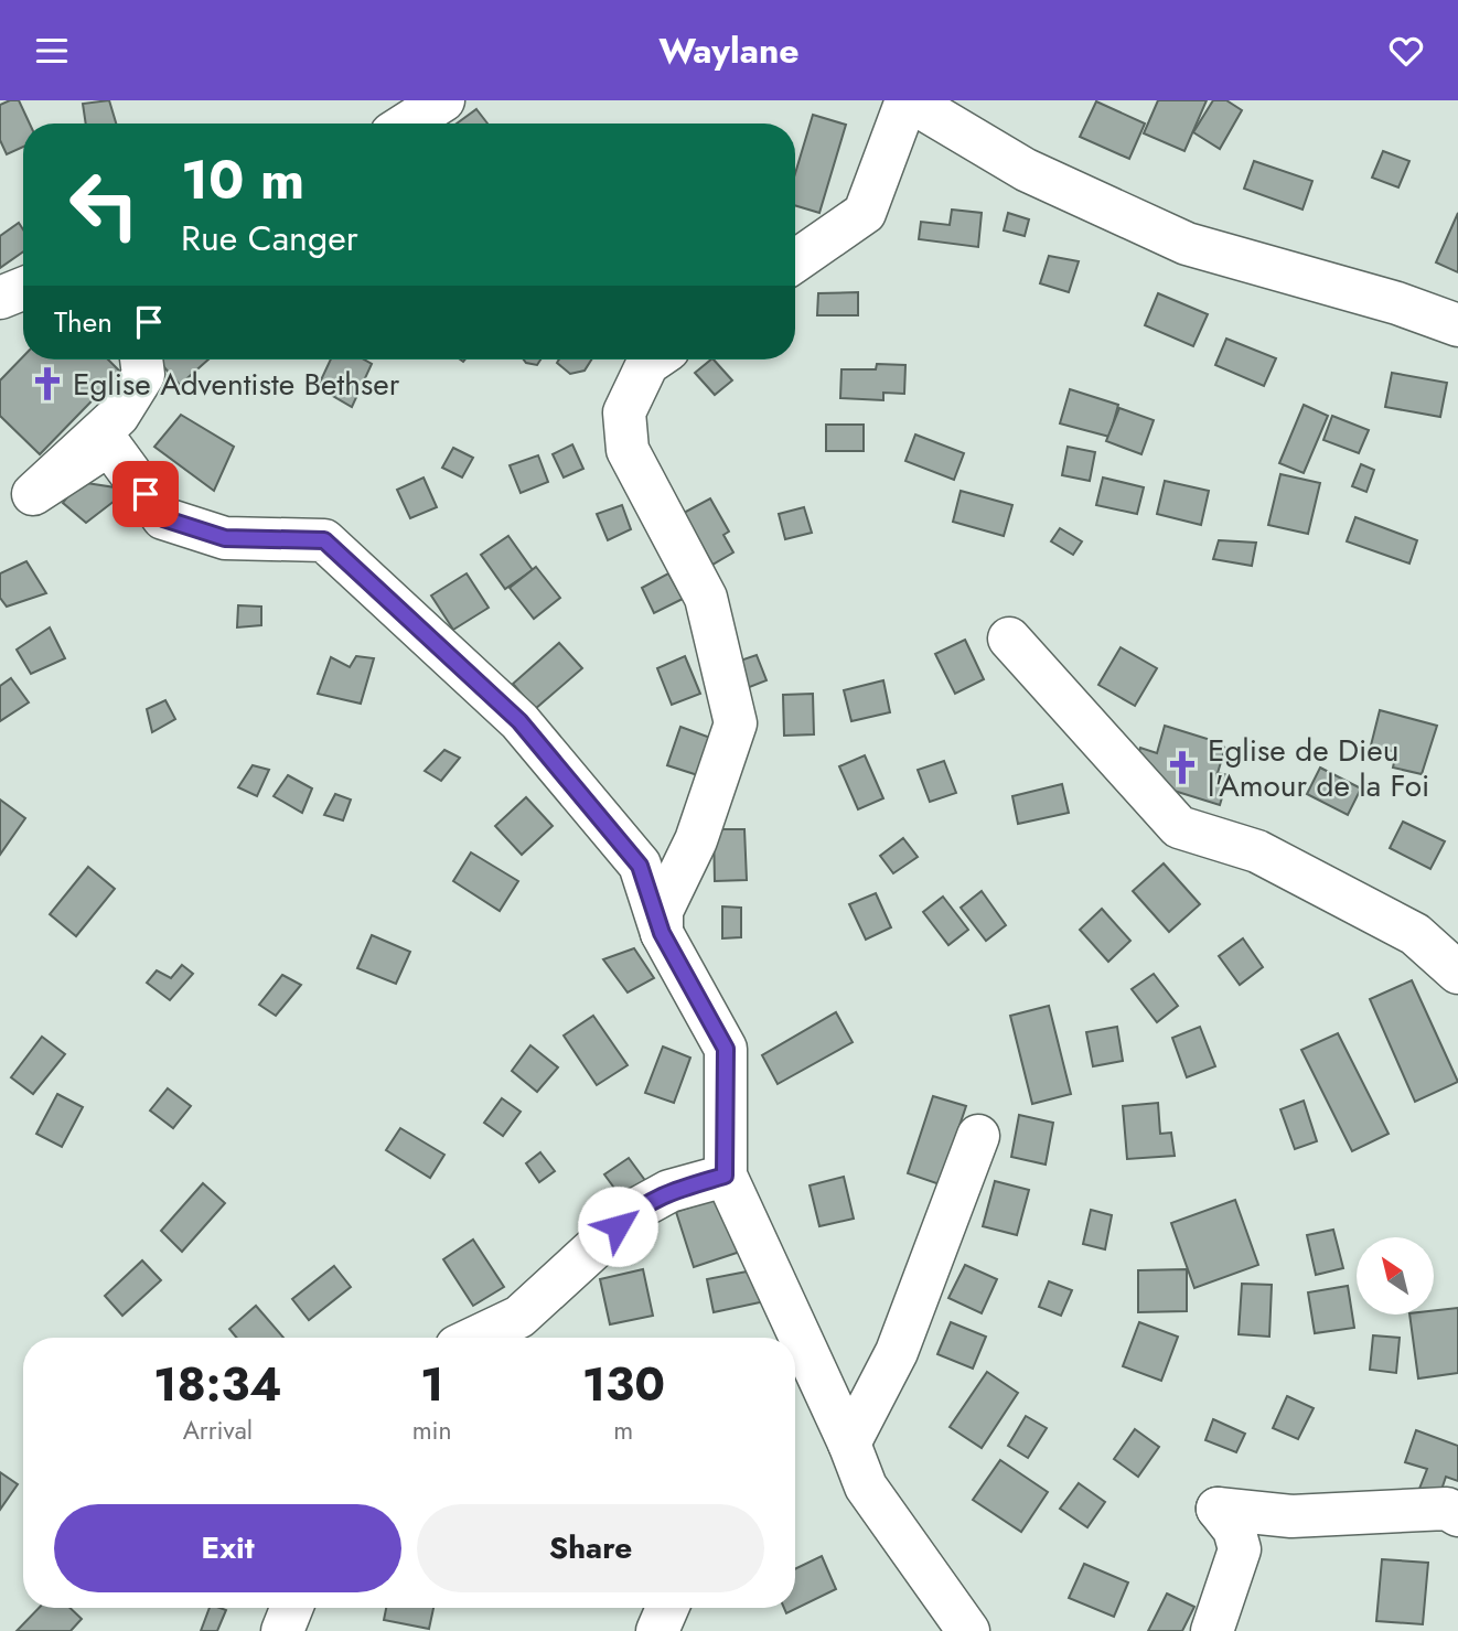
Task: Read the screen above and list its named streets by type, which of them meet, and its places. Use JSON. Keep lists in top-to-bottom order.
{
  "places": {
    "church": ["Eglise Adventiste Bethser", "Eglise de Dieu l'Amour de la Foi"]
  },
  "north": "top left",
  "page": {
    "header": "Waylane",
    "turn": ["10 m", "Rue Canger"],
    "then": "Then",
    "eta": [
      "18:34",
      "Arrival",
      "1",
      "min",
      "130",
      "m"
    ],
    "buttons": ["Exit", "Share"]
  }
}
